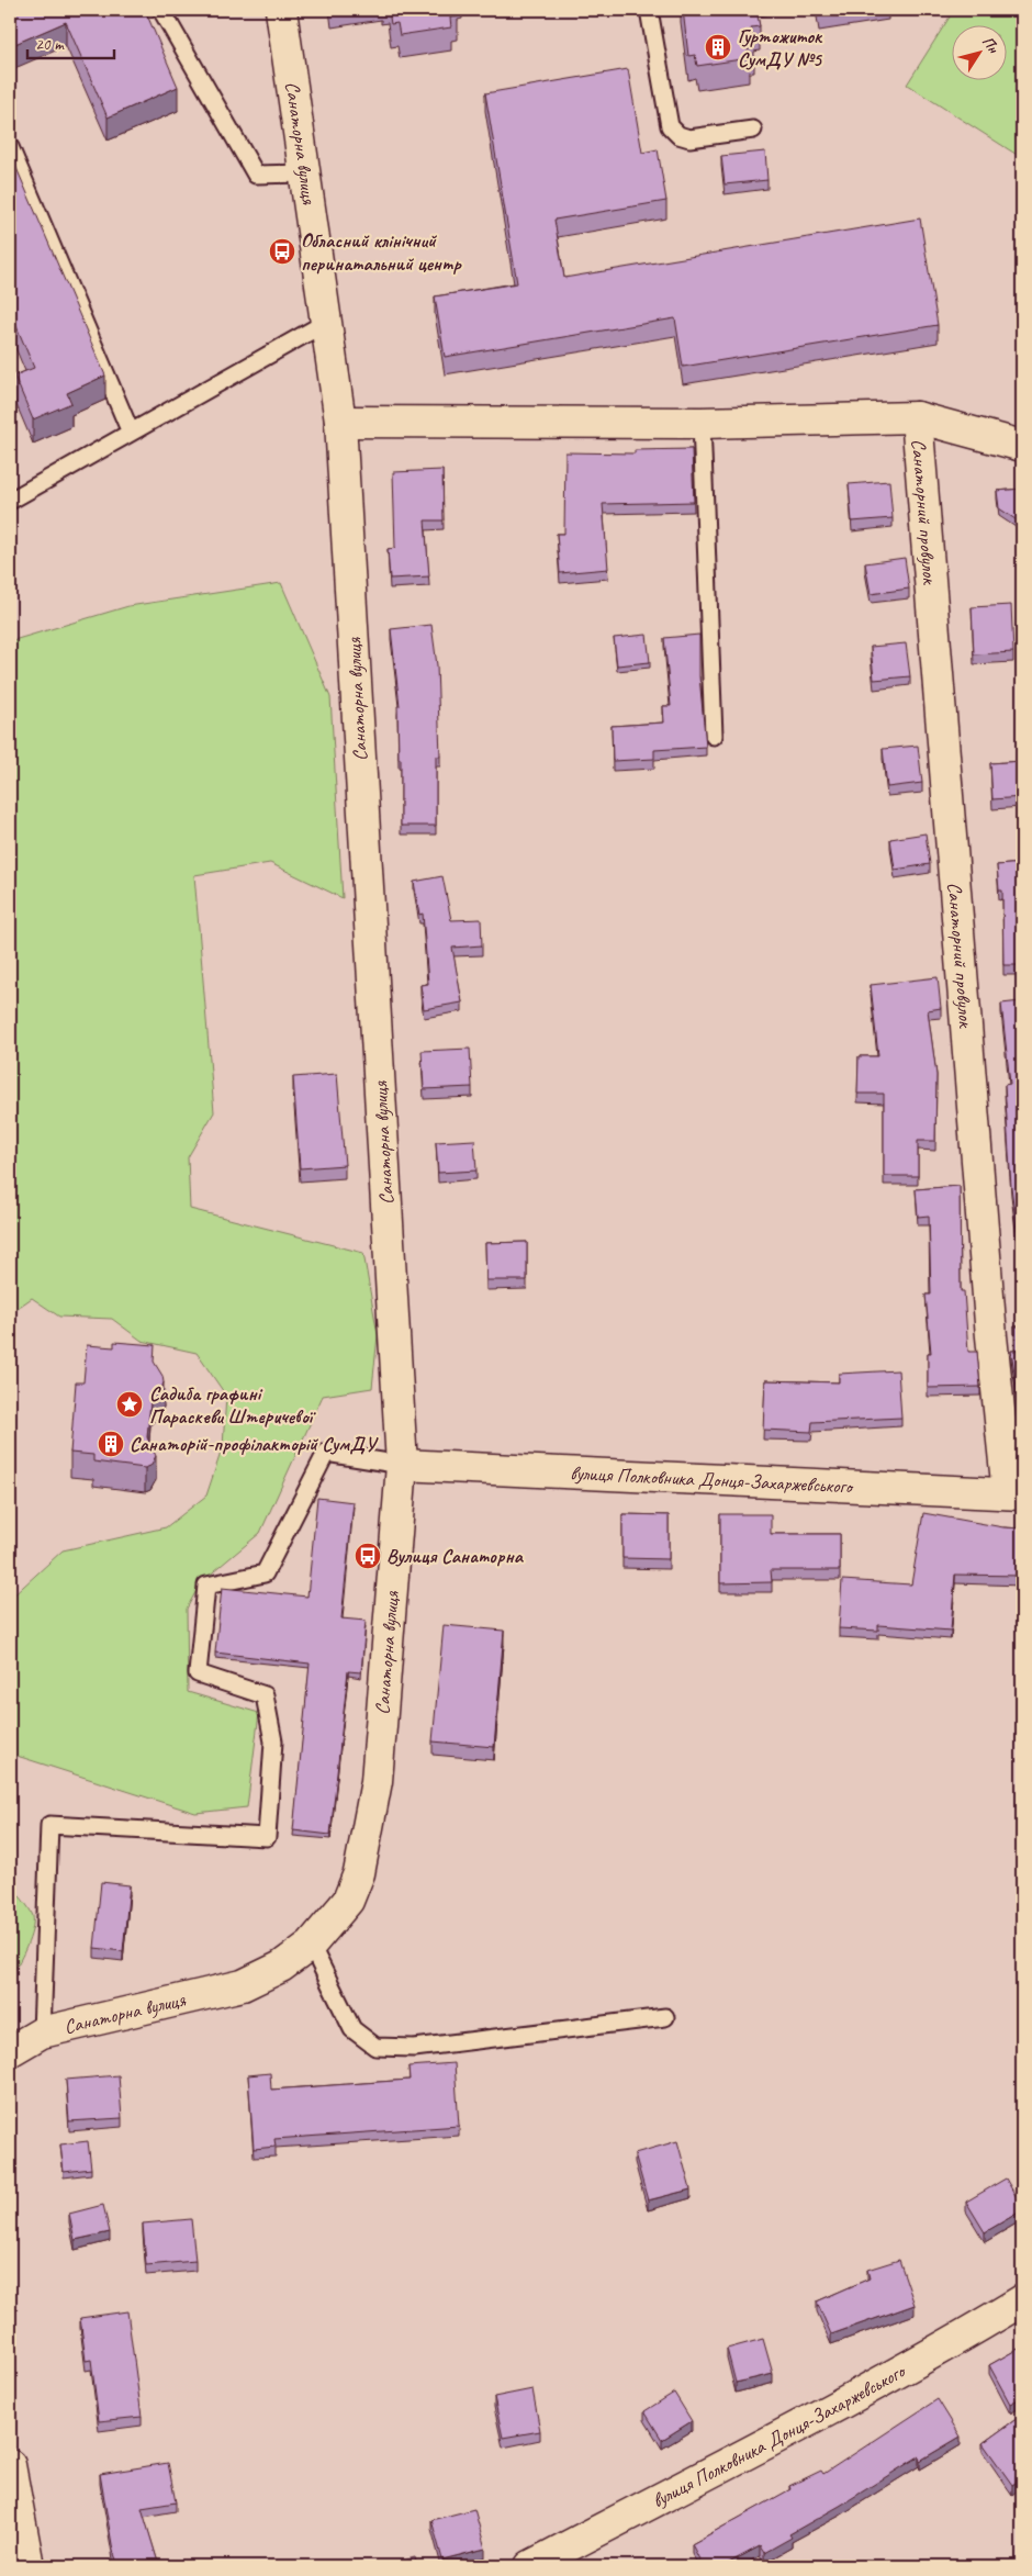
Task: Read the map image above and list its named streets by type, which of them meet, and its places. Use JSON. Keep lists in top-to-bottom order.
{
  "streets": {
    "street": ["Санаторна вулиця", "Санаторний провулок", "вулиця Полковника Донця-Захаржевського"]
  },
  "crossings": [
    ["Санаторна вулиця", "вулиця Полковника Донця-Захаржевського"],
    ["Санаторний провулок", "вулиця Полковника Донця-Захаржевського"]
  ],
  "places": {
    "building": ["Гуртожиток СумДУ №5", "Санаторій-профілакторій СумДУ"],
    "bus stop": ["Обласний клінічний перинатальний центр", "Вулиця Санаторна"],
    "place": ["Садиба графині Параскеви Штеричевої"]
  },
  "scale_bar": "20 m",
  "north": "top right"
}
